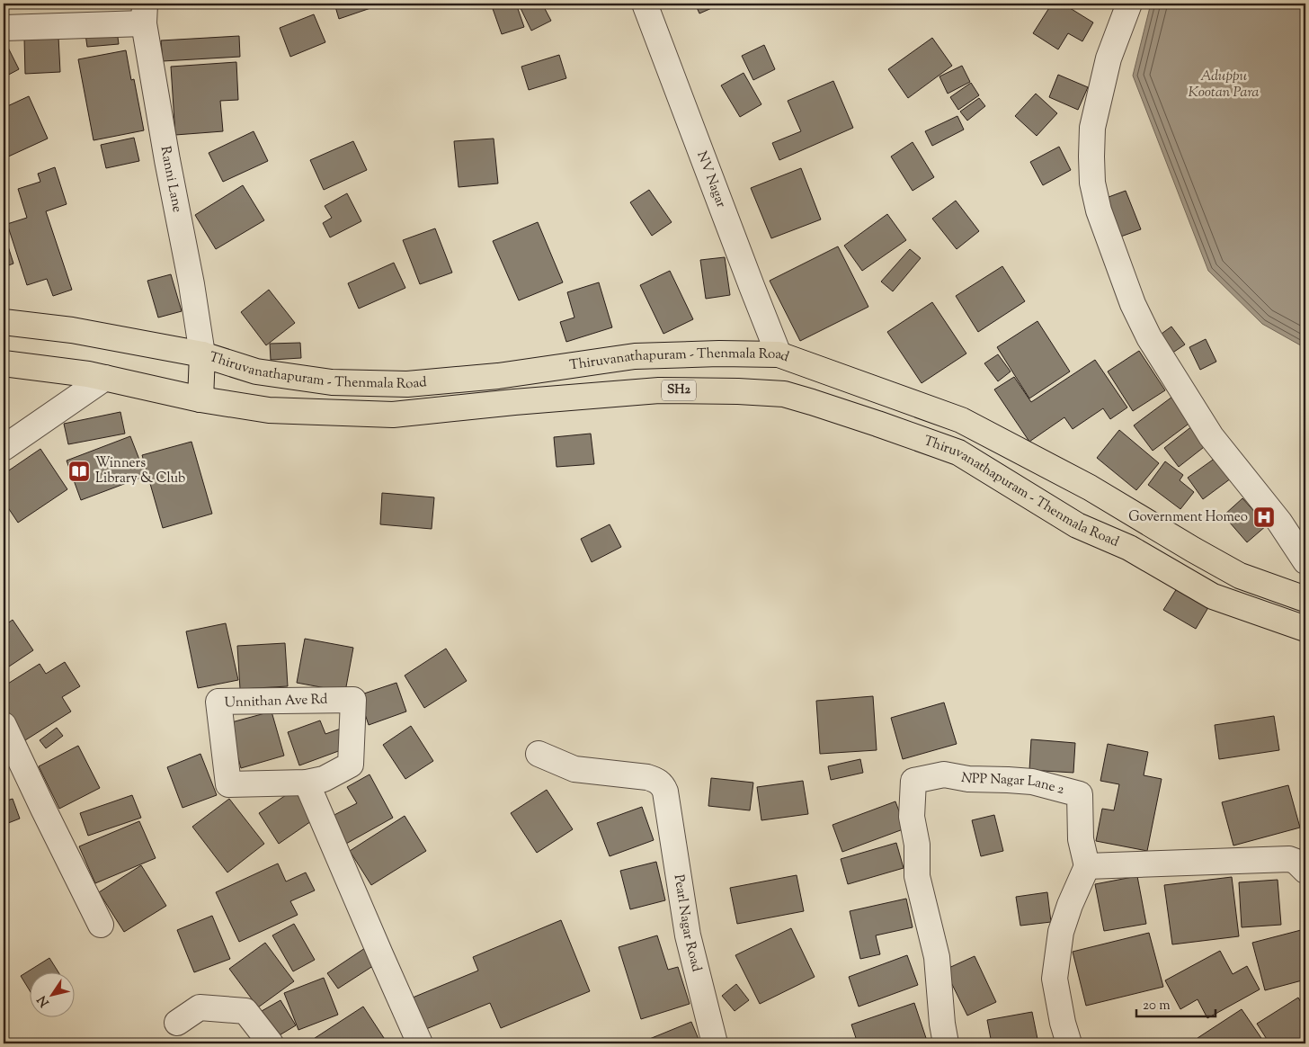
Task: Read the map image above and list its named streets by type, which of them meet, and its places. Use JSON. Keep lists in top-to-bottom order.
{
  "streets": {
    "main road": ["Thiruvanathapuram - Thenmala Road", "SH2"],
    "street": [
      "Ranni Lane",
      "NV Nagar",
      "Unnithan Ave Rd",
      "NPP Nagar Lane 2",
      "Pearl Nagar Road"
    ]
  },
  "crossings": [
    ["Ranni Lane", "Thiruvanathapuram - Thenmala Road"],
    ["NV Nagar", "Thiruvanathapuram - Thenmala Road"]
  ],
  "water": ["Aduppu Kootan Para"],
  "places": {
    "library": ["Winners Library & Club"],
    "hospital": ["Government Homeo"]
  },
  "scale_bar": "20 m",
  "north": "bottom left"
}
